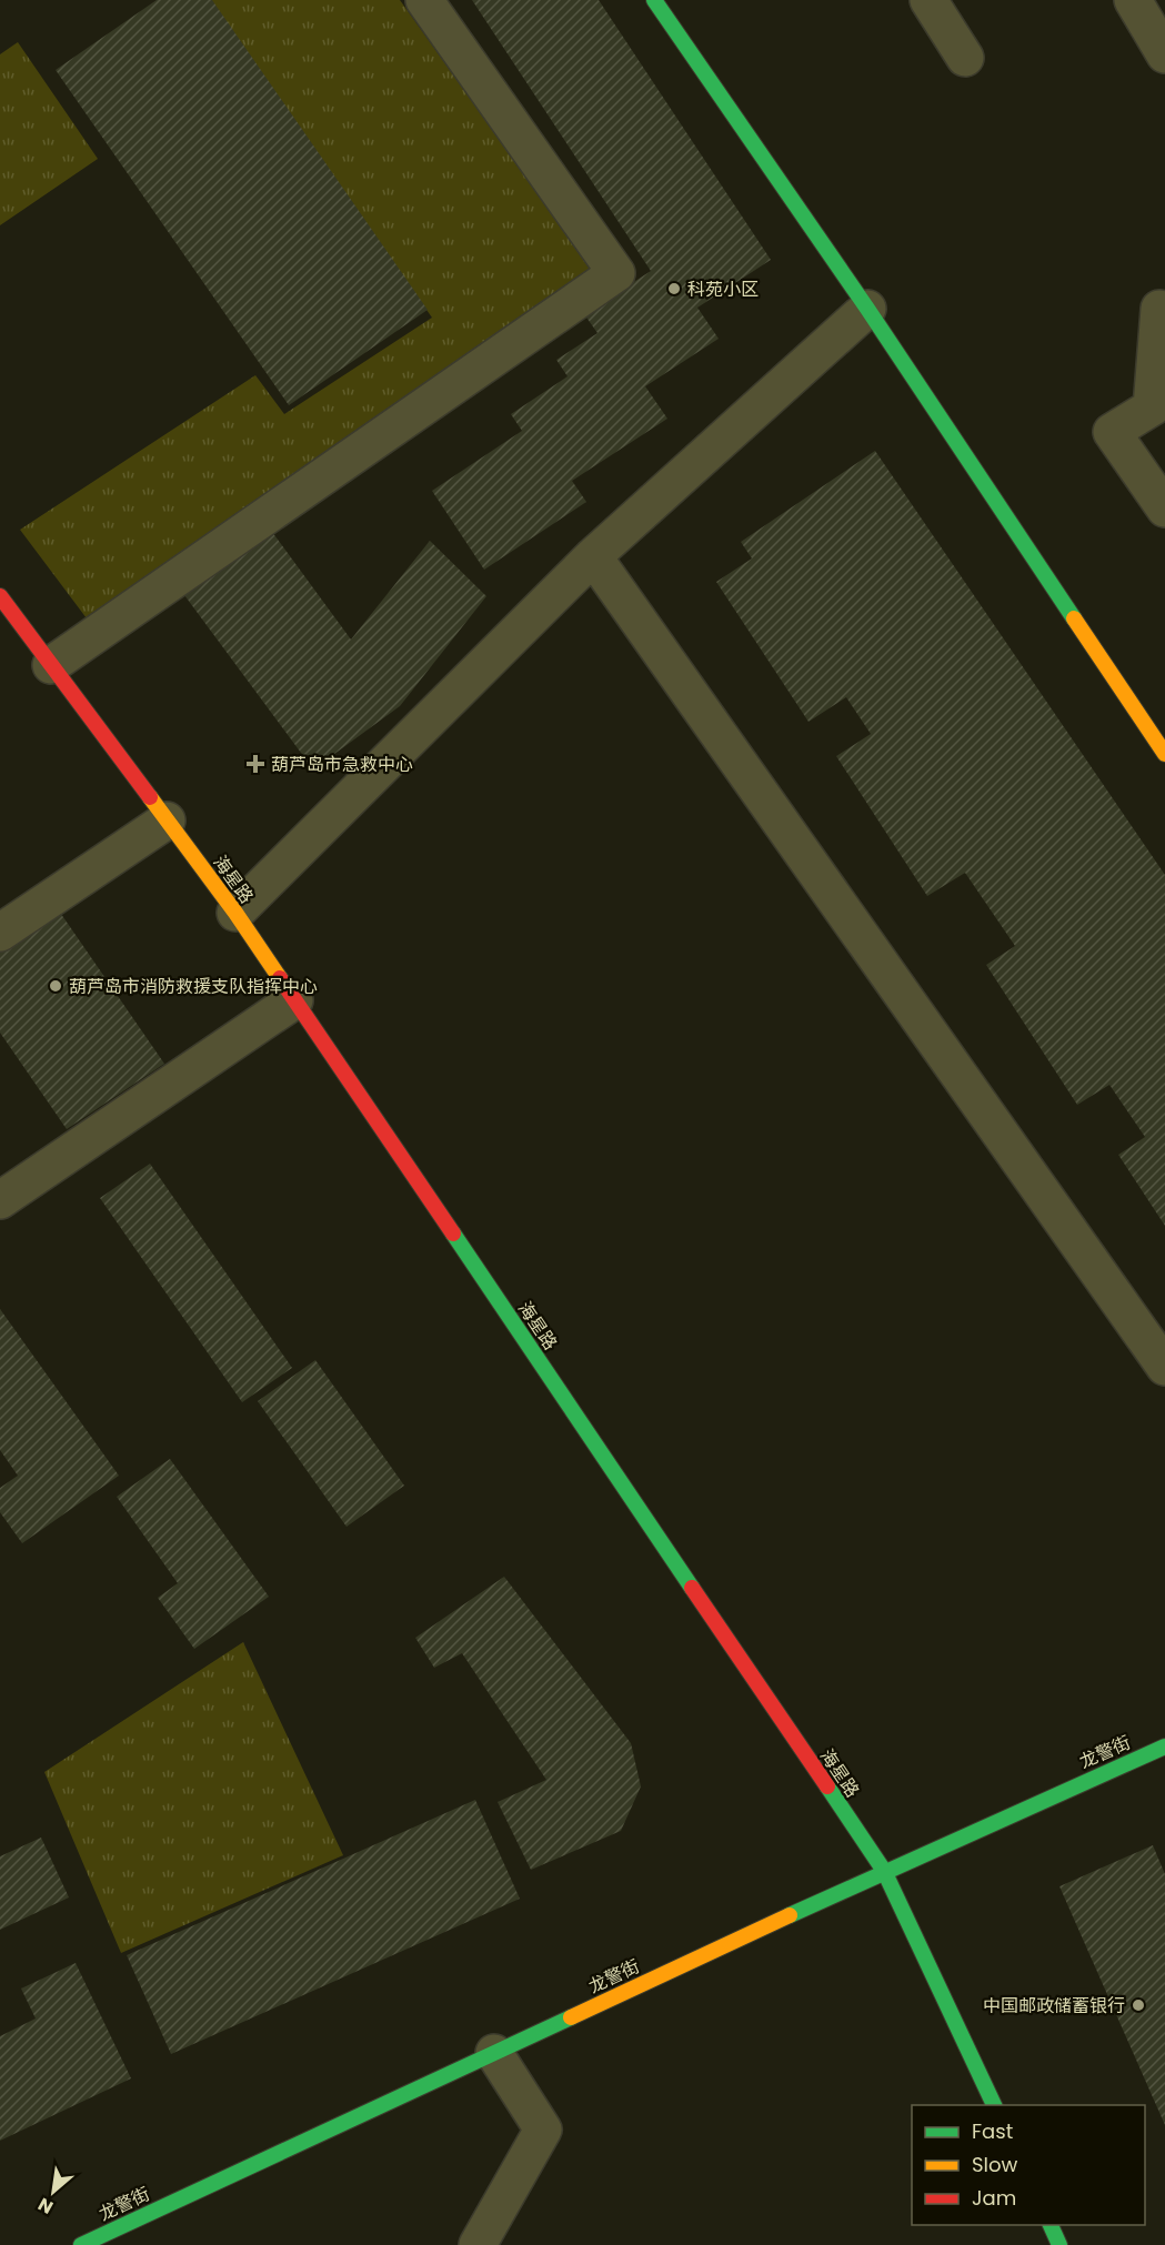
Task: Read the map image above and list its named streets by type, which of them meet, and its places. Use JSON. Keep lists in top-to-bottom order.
{
  "streets": {
    "street": ["海星路", "龙警街"]
  },
  "crossings": [
    ["海星路", "龙警街"]
  ],
  "places": {
    "other": ["科苑小区", "葫芦岛市消防救援支队指挥中心", "中国邮政储蓄银行"],
    "health": ["葫芦岛市急救中心"]
  },
  "legend": ["Fast", "Slow", "Jam"],
  "north": "bottom left"
}
